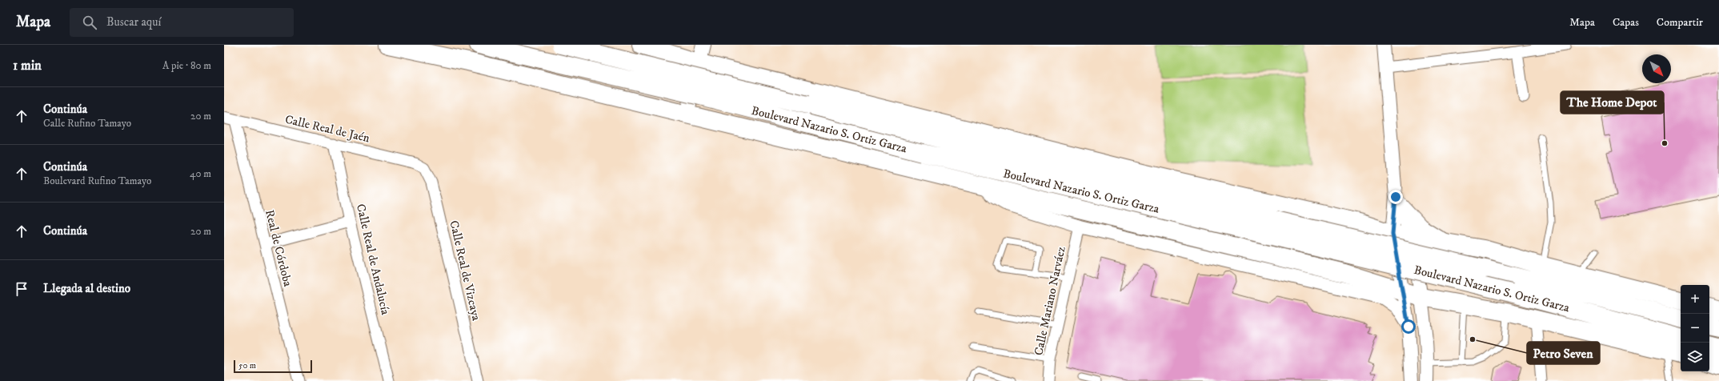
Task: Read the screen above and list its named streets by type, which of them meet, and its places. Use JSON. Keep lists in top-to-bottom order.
{
  "streets": {
    "highway": ["Boulevard Nazario S. Ortiz Garza"],
    "street": [
      "Calle Real de Jaén",
      "Real de Córdoba",
      "Calle Real de Andalucía",
      "Calle Real de Vizcaya",
      "Calle Mariano Narváez"
    ]
  },
  "crossings": [
    ["Calle Real de Jaén", "Real de Córdoba"],
    ["Calle Real de Jaén", "Calle Real de Andalucía"],
    ["Calle Real de Jaén", "Calle Real de Vizcaya"]
  ],
  "places": ["The Home Depot", "Petro Seven"],
  "scale_bar": "50 m",
  "north": "bottom right",
  "page": {
    "header": "Mapa",
    "search": "Buscar aquí",
    "nav": ["Mapa", "Capas", "Compartir"],
    "heading": ["1 min", "A pie · 80 m"],
    "list": [
      ["Continúa", "Calle Rufino Tamayo", "20 m"],
      ["Continúa", "Boulevard Rufino Tamayo", "40 m"],
      ["Continúa", "20 m"],
      "Llegada al destino"
    ],
    "map_buttons": ["+", "−"],
    "scale": "50 m"
  }
}
